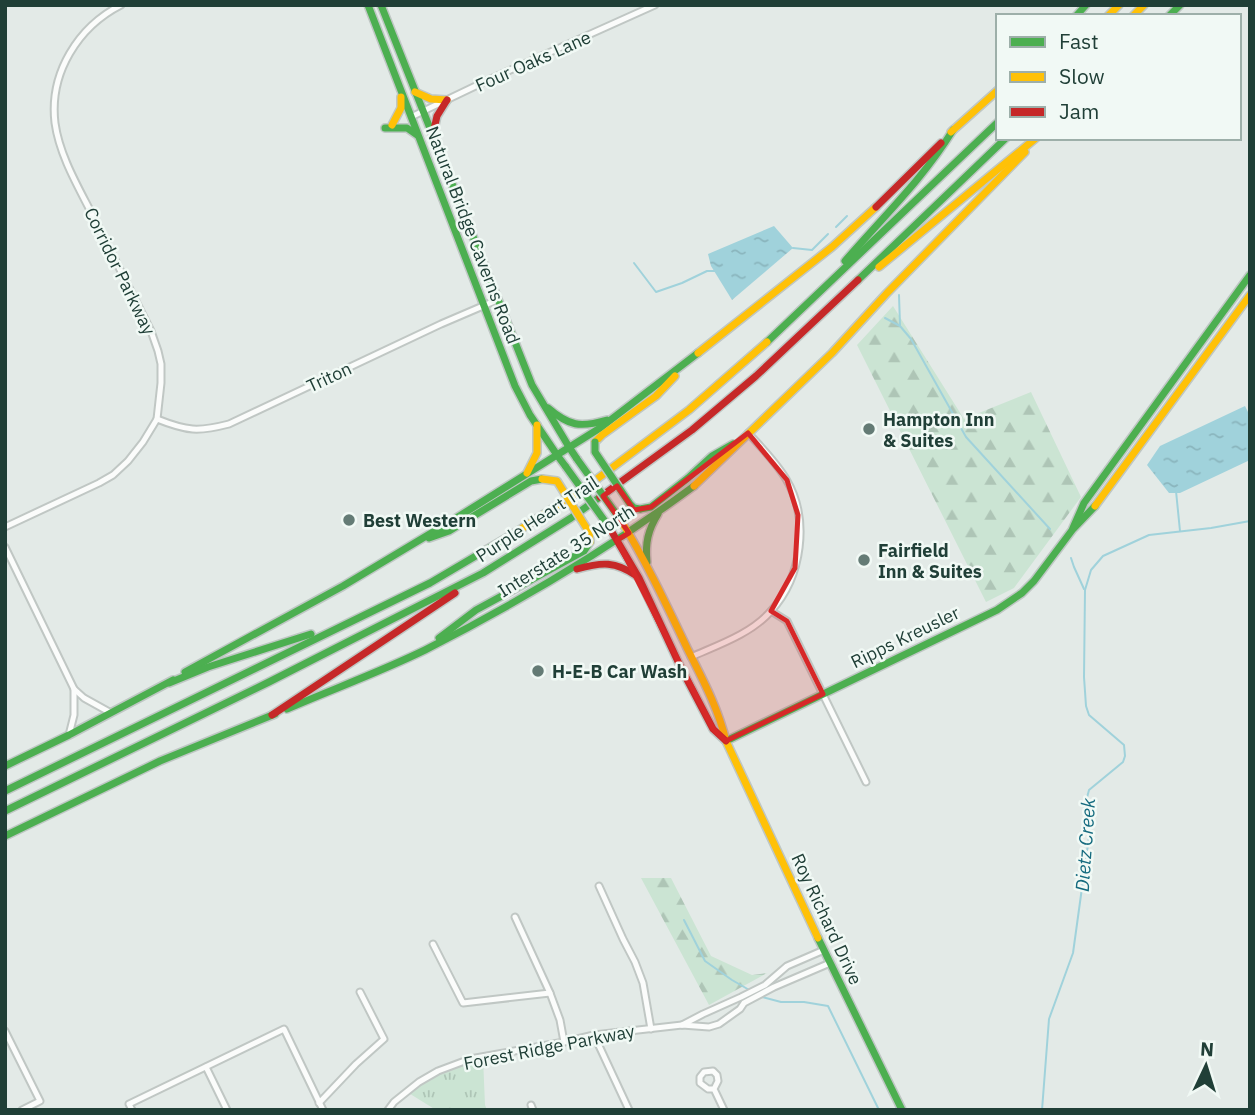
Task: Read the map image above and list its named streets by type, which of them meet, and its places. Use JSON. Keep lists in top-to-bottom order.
{
  "streets": {
    "main road": [
      "Natural Bridge Caverns Road",
      "Purple Heart Trail",
      "Interstate 35 North",
      "Ripps Kreusler",
      "Roy Richard Drive"
    ],
    "street": [
      "Four Oaks Lane",
      "Corridor Parkway",
      "Triton",
      "Forest Ridge Parkway"
    ]
  },
  "crossings": [
    ["Four Oaks Lane", "Natural Bridge Caverns Road"],
    ["Natural Bridge Caverns Road", "Triton"],
    ["Natural Bridge Caverns Road", "Roy Richard Drive"],
    ["Corridor Parkway", "Triton"],
    ["Interstate 35 North", "Roy Richard Drive"],
    ["Ripps Kreusler", "Roy Richard Drive"],
    ["Roy Richard Drive", "Forest Ridge Parkway"]
  ],
  "water": ["Dietz Creek"],
  "places": [
    "Hampton Inn & Suites",
    "Best Western",
    "Fairfield Inn & Suites",
    "H-E-B Car Wash"
  ],
  "legend": ["Fast", "Slow", "Jam"],
  "north": "top"
}
